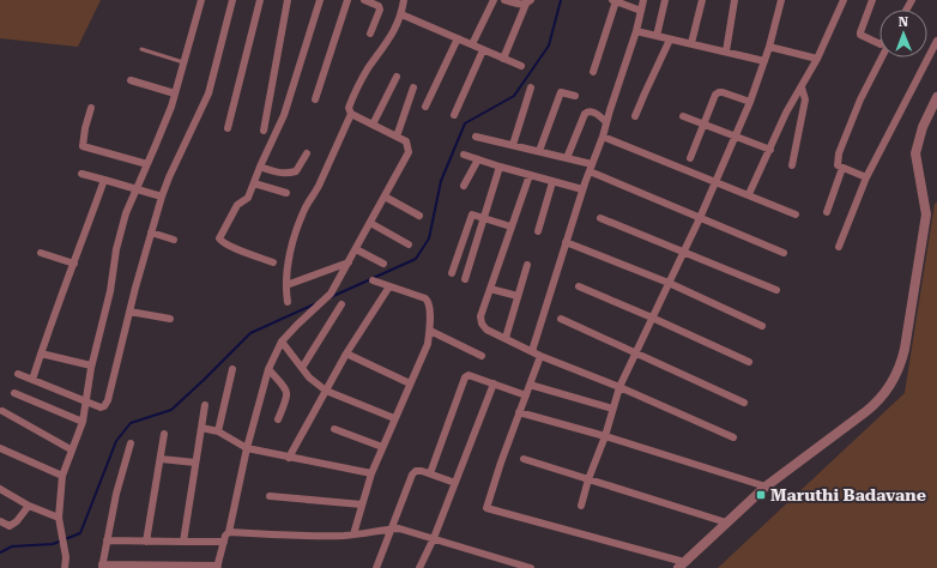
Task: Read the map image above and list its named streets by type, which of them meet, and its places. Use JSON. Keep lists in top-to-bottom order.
{
  "places": {
    "transit": ["Maruthi Badavane"]
  },
  "north": "top"
}
